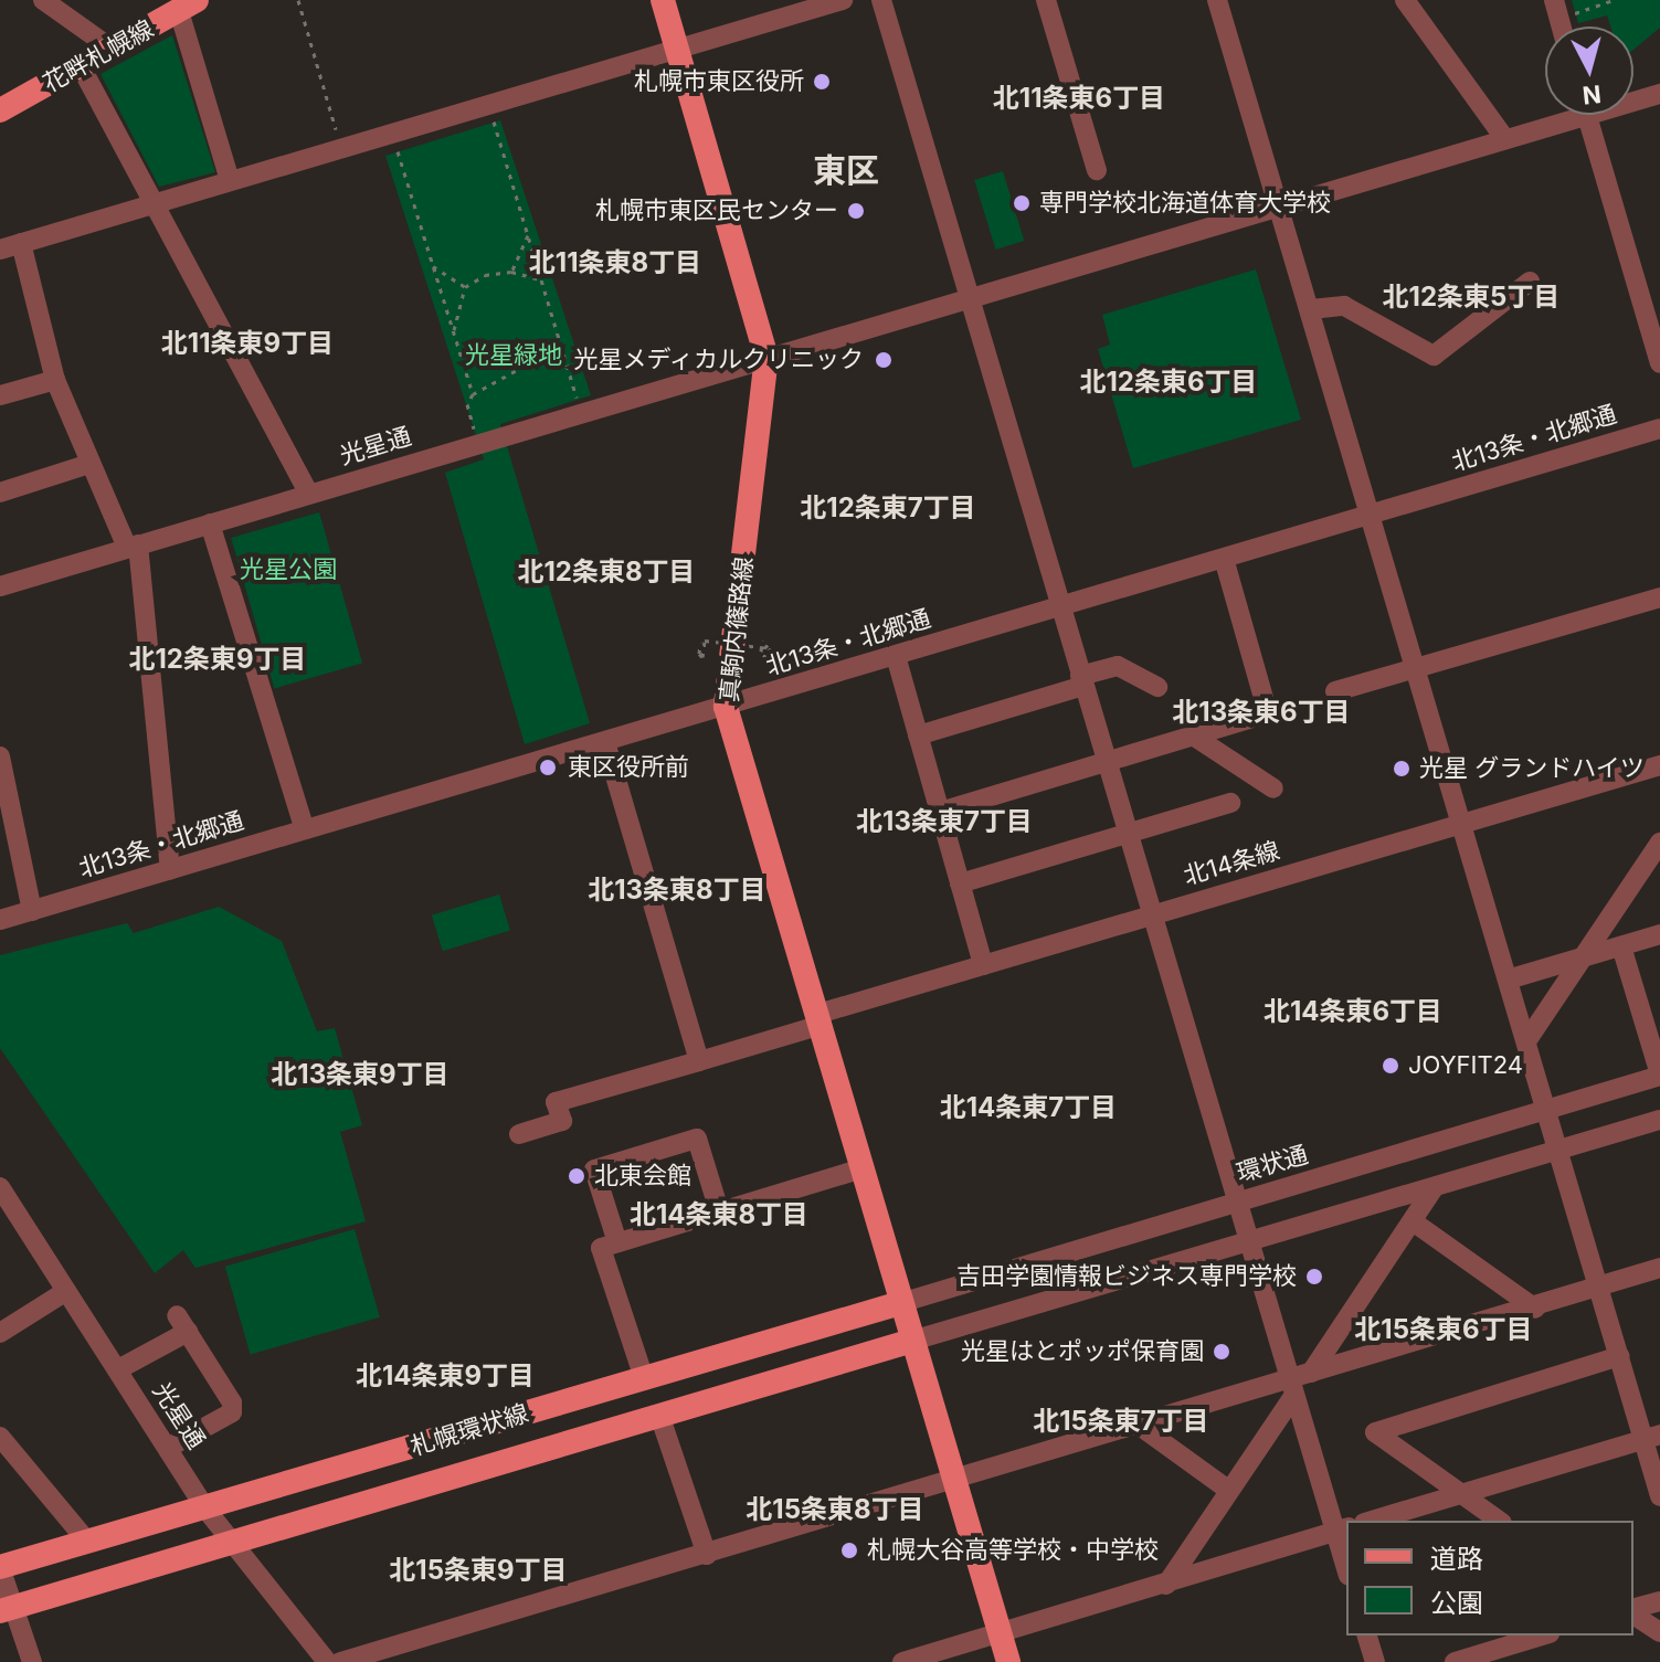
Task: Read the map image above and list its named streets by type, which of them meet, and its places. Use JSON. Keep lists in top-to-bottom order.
{
  "streets": {
    "main road": ["花畔札幌線", "真駒内篠路線", "札幌環状線"],
    "street": [
      "北13条・北郷通",
      "光星通",
      "北14条線",
      "環状通"
    ]
  },
  "crossings": [
    ["北13条・北郷通", "真駒内篠路線"],
    ["光星通", "真駒内篠路線"],
    ["光星通", "札幌環状線"],
    ["真駒内篠路線", "北14条線"],
    ["真駒内篠路線", "環状通"],
    ["真駒内篠路線", "札幌環状線"],
    ["環状通", "札幌環状線"]
  ],
  "districts": [
    "北11条東6丁目",
    "東区",
    "北11条東8丁目",
    "北12条東5丁目",
    "北11条東9丁目",
    "北12条東6丁目",
    "北12条東7丁目",
    "北12条東8丁目",
    "北12条東9丁目",
    "北13条東6丁目",
    "北13条東7丁目",
    "北13条東8丁目",
    "北14条東6丁目",
    "北13条東9丁目",
    "北14条東7丁目",
    "北14条東8丁目",
    "北15条東6丁目",
    "北14条東9丁目",
    "北15条東7丁目",
    "北15条東8丁目",
    "北15条東9丁目"
  ],
  "parks": ["光星緑地", "光星公園"],
  "places": [
    "札幌市東区役所",
    "専門学校北海道体育大学校",
    "札幌市東区民センター",
    "光星メディカルクリニック",
    "東区役所前",
    "光星 グランドハイツ",
    "JOYFIT24",
    "北東会館",
    "吉田学園情報ビジネス専門学校",
    "光星はとポッポ保育園",
    "札幌大谷高等学校・中学校"
  ],
  "legend": ["道路", "公園"],
  "north": "bottom"
}
